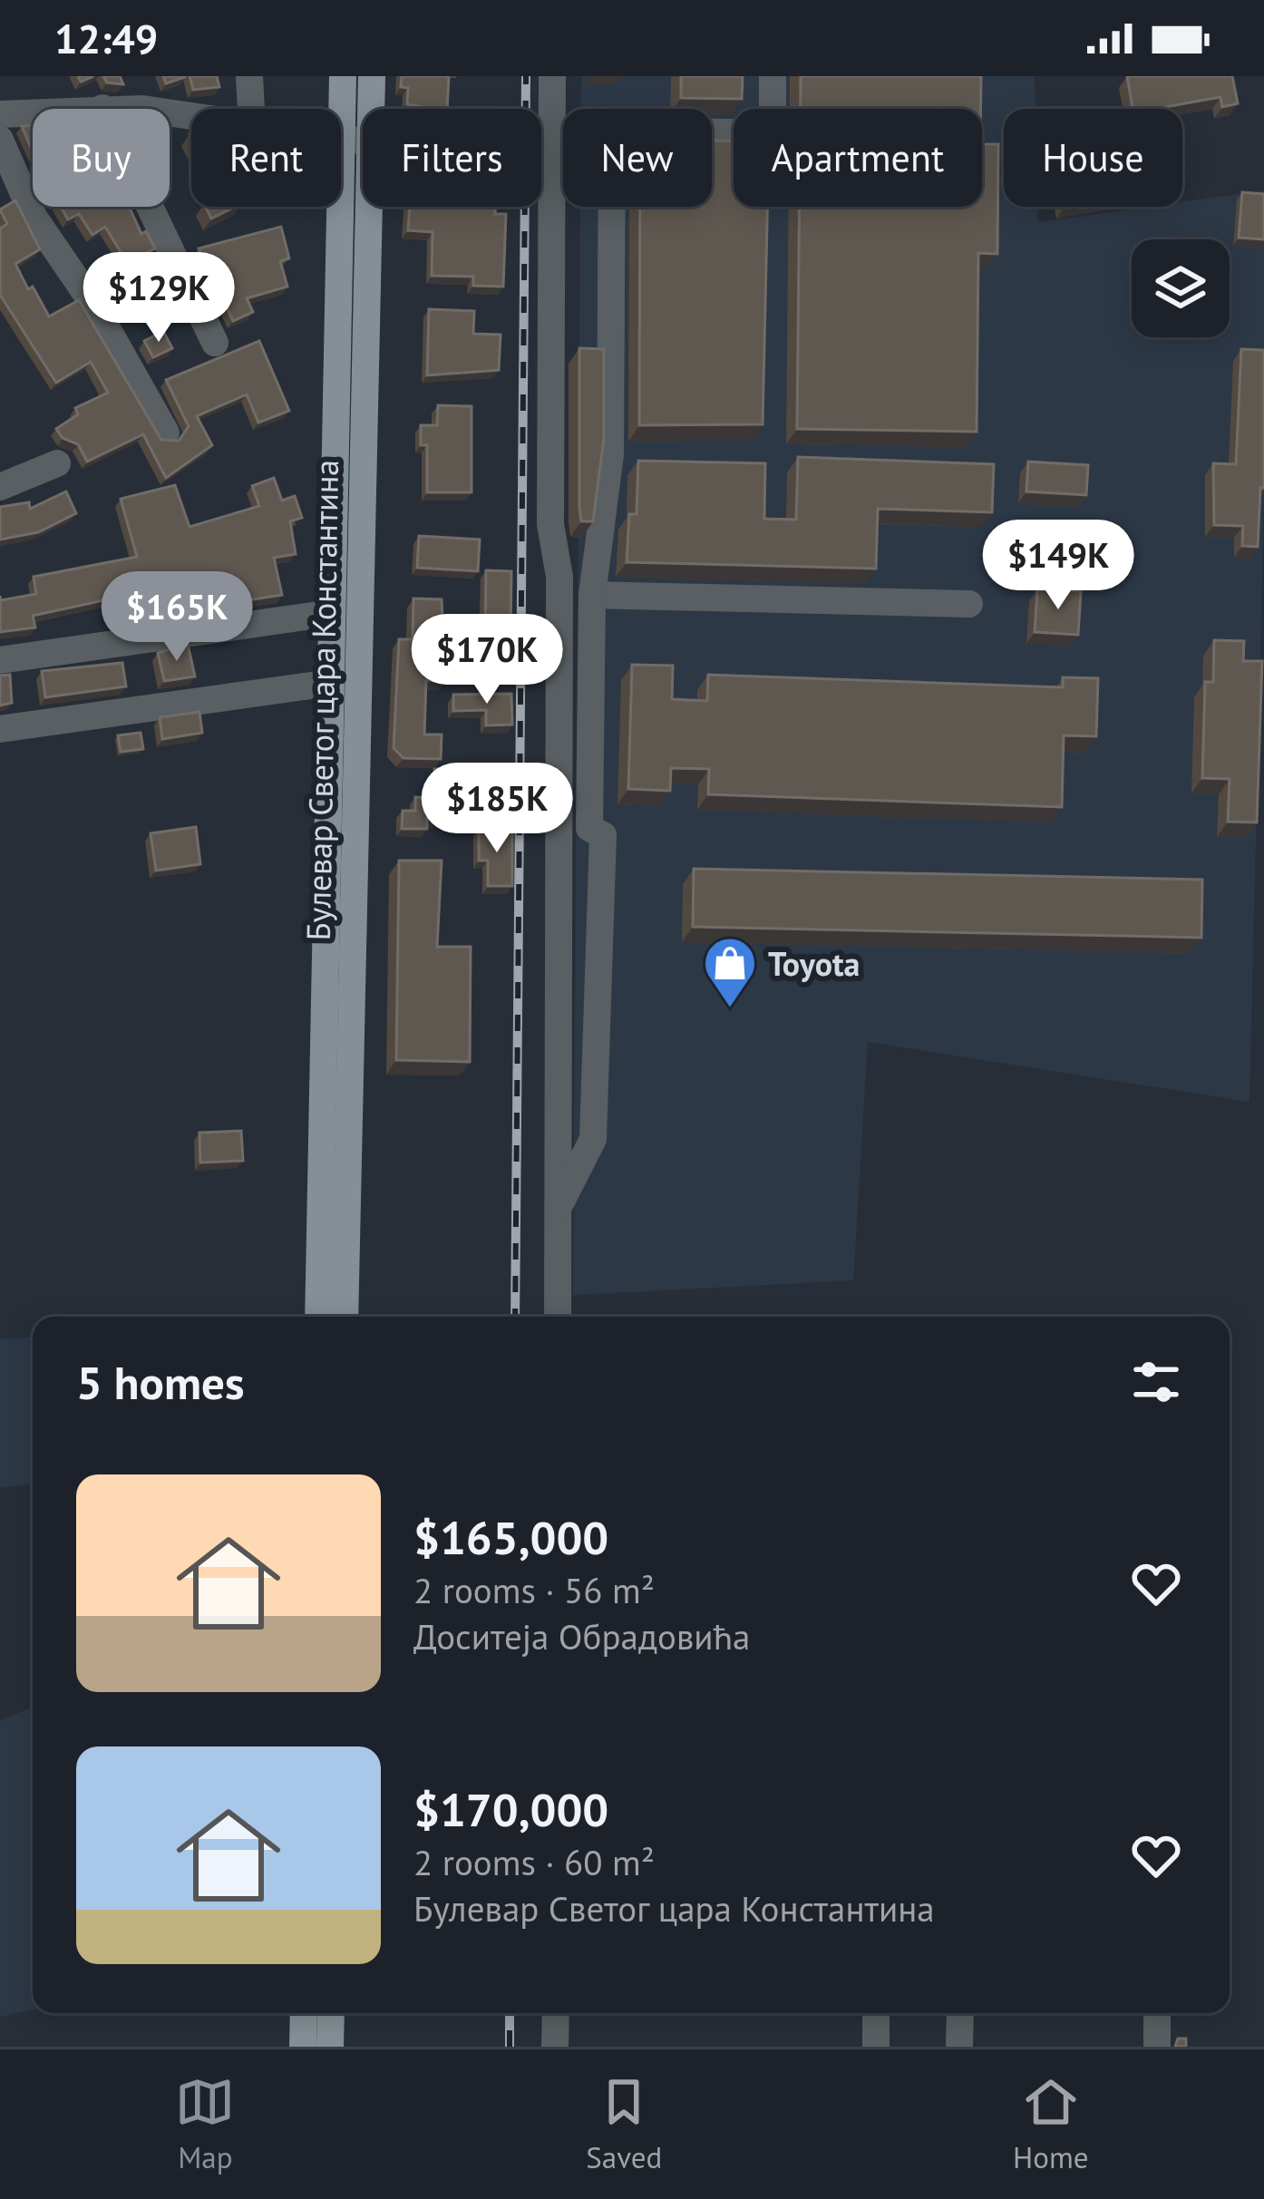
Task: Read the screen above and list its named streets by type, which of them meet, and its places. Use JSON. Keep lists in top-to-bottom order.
{
  "streets": {
    "main road": ["Булевар Светог цара Константина"]
  },
  "places": {
    "shop": ["Toyota"]
  },
  "page": {
    "status": "12:49",
    "chip": [
      "Buy",
      "Rent",
      "Filters",
      "New",
      "Apartment",
      "House"
    ],
    "price": [
      "$129K",
      "$149K",
      "$165K",
      "$170K",
      "$185K"
    ],
    "heading": "5 homes",
    "list": [
      {
        "name": "$165,000",
        "note": "2 rooms · 56 m² · Доситеја Обрадовића"
      },
      {
        "name": "$170,000",
        "note": "2 rooms · 60 m² · Булевар Светог цара Константина"
      }
    ],
    "tabs": ["Map", "Saved", "Home"]
  }
}
